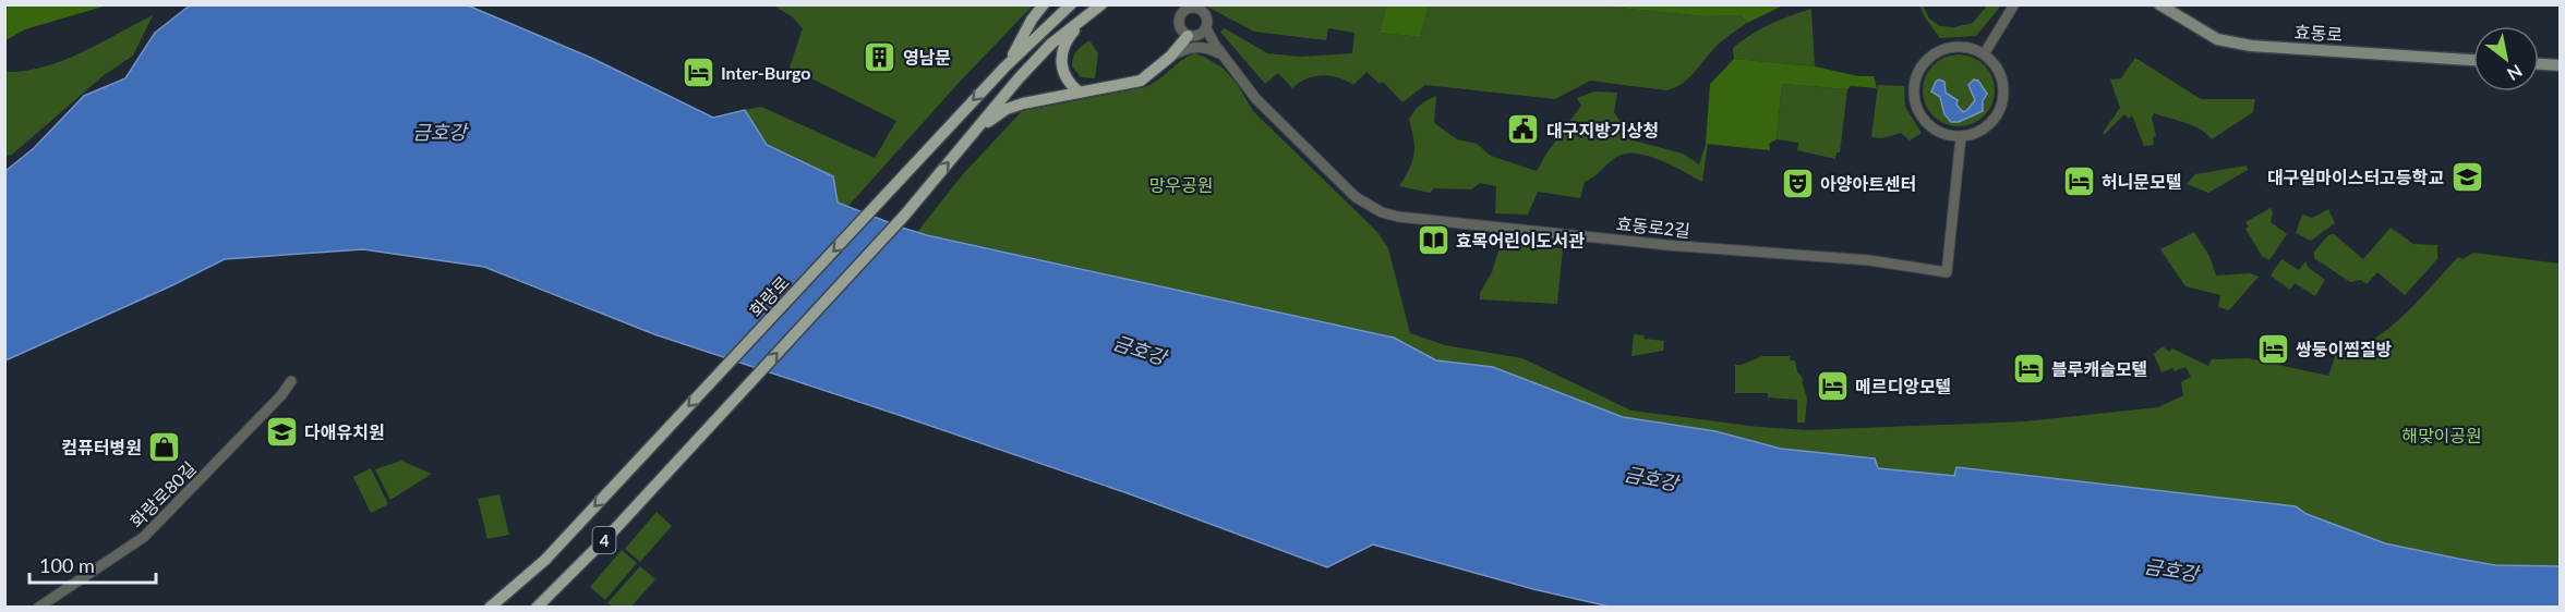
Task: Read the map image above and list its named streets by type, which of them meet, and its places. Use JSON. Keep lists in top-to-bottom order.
{
  "streets": {
    "main road": ["효동로", "화랑로", "4"],
    "street": ["효동로2길", "화랑로80길"]
  },
  "water": ["금호강"],
  "parks": ["망우공원", "해맞이공원"],
  "places": {
    "building": ["영남문"],
    "hotel": [
      "Inter-Burgo",
      "허니문모텔",
      "쌍둥이찜질방",
      "블루캐슬모텔",
      "메르디앙모텔"
    ],
    "public building": ["대구지방기상청"],
    "school or university": ["대구일마이스터고등학교", "다애유치원"],
    "theatre": ["아양아트센터"],
    "library": ["효목어린이도서관"],
    "shop": ["컴퓨터병원"]
  },
  "scale_bar": "100 m",
  "north": "bottom right"
}
